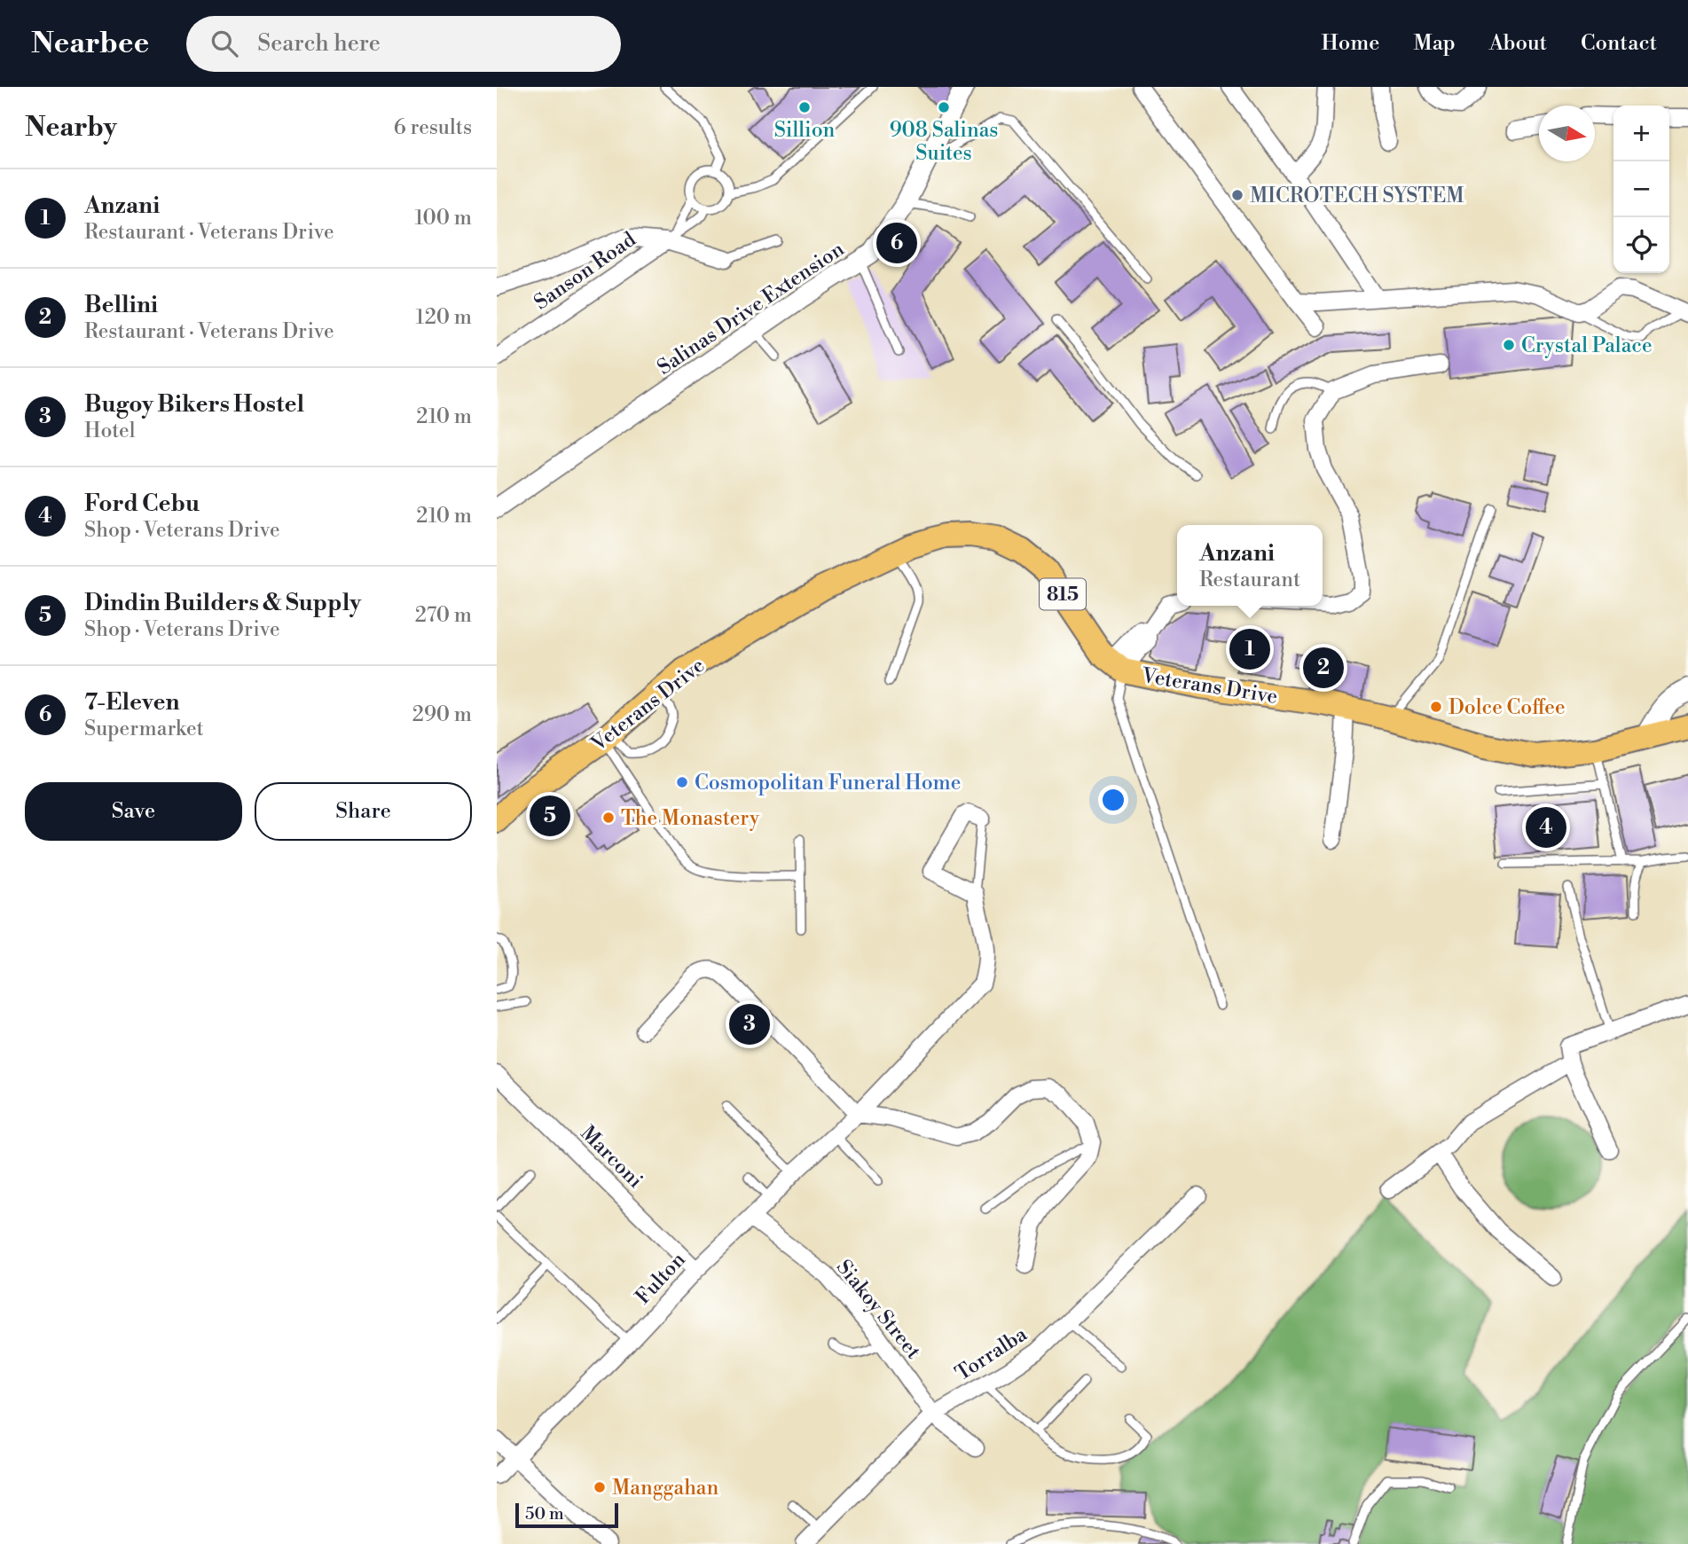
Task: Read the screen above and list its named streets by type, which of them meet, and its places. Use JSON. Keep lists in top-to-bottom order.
{
  "streets": {
    "main road": ["815", "Veterans Drive"],
    "street": [
      "Sanson Road",
      "Salinas Drive Extension",
      "Marconi",
      "Fulton",
      "Siakoy Street",
      "Torralba"
    ]
  },
  "crossings": [
    ["Marconi", "Fulton"],
    ["Fulton", "Siakoy Street"],
    ["Siakoy Street", "Torralba"]
  ],
  "places": [
    "Sillion",
    "908 Salinas Suites",
    "MICROTECH SYSTEM",
    "Crystal Palace",
    "Dolce Coffee",
    "Cosmopolitan Funeral Home",
    "The Monastery",
    "Manggahan"
  ],
  "scale_bar": "50 m",
  "north": "right",
  "page": {
    "header": "Nearbee",
    "search": "Search here",
    "nav": [
      "Home",
      "Map",
      "About",
      "Contact"
    ],
    "heading": ["Nearby", "6 results"],
    "map_buttons": ["+", "−"],
    "list": [
      {
        "mark": "1",
        "name": "Anzani",
        "note": "Restaurant · Veterans Drive",
        "value": "100 m"
      },
      {
        "mark": "2",
        "name": "Bellini",
        "note": "Restaurant · Veterans Drive",
        "value": "120 m"
      },
      {
        "mark": "3",
        "name": "Bugoy Bikers Hostel",
        "note": "Hotel",
        "value": "210 m"
      },
      {
        "mark": "4",
        "name": "Ford Cebu",
        "note": "Shop · Veterans Drive",
        "value": "210 m"
      },
      {
        "mark": "5",
        "name": "Dindin Builders & Supply",
        "note": "Shop · Veterans Drive",
        "value": "270 m"
      },
      {
        "mark": "6",
        "name": "7-Eleven",
        "note": "Supermarket",
        "value": "290 m"
      }
    ],
    "pins": [
      "6",
      "1",
      "2",
      "5",
      "4",
      "3"
    ],
    "popup": ["Anzani", "Restaurant"],
    "buttons": ["Save", "Share"],
    "scale": "50 m"
  }
}
